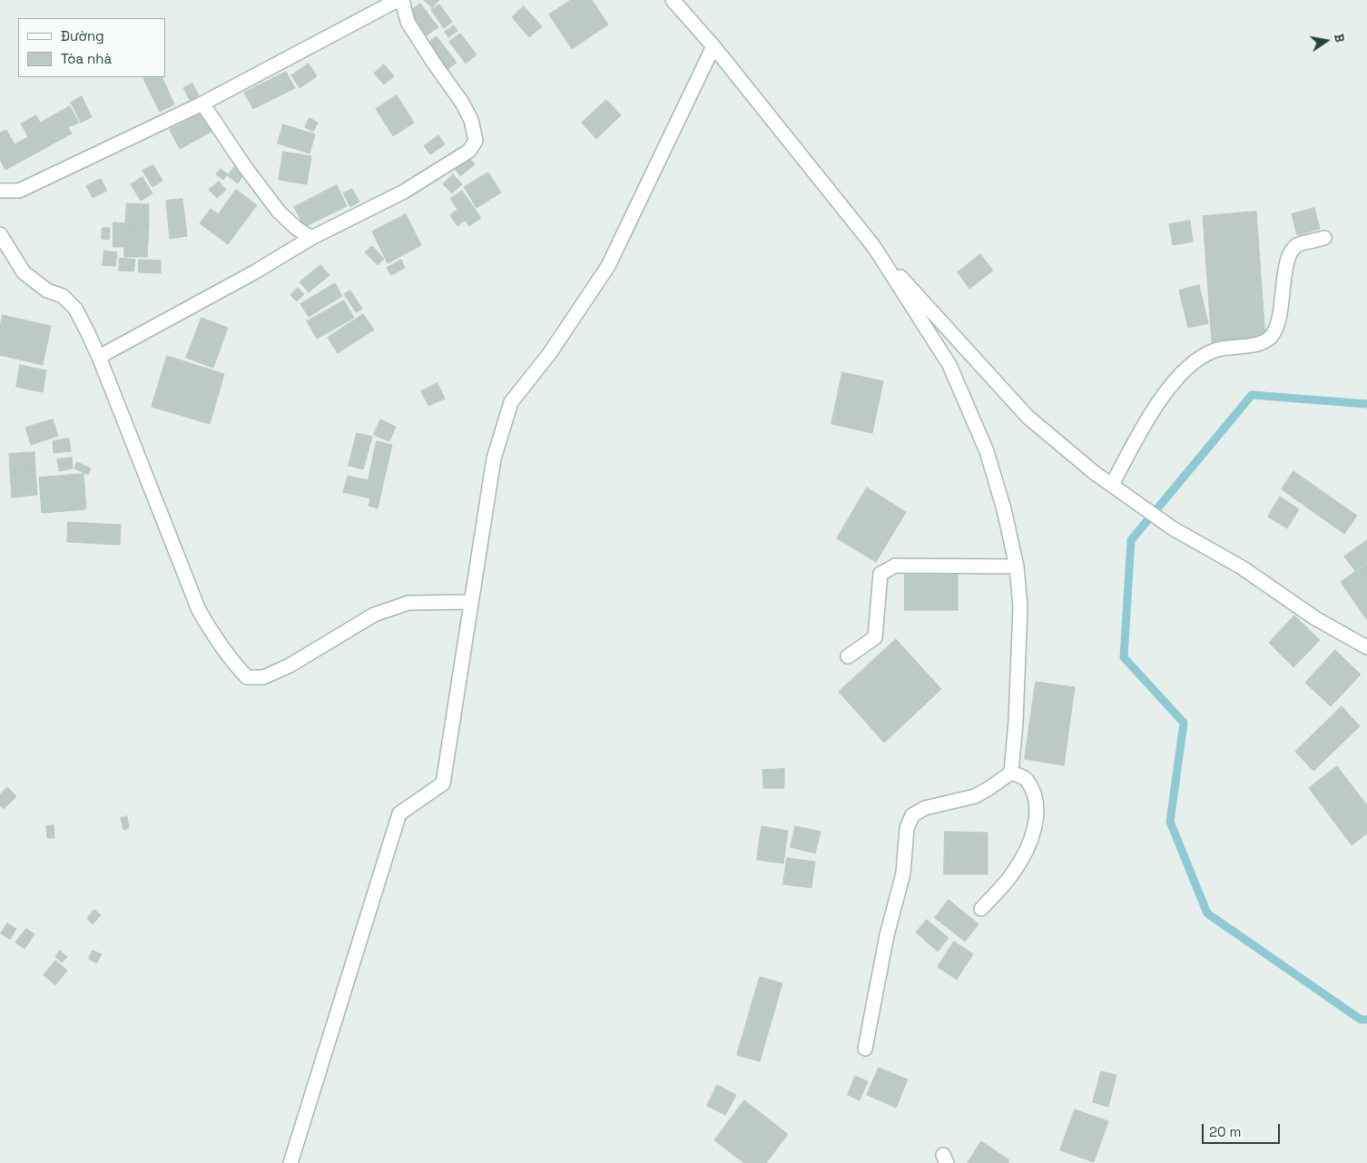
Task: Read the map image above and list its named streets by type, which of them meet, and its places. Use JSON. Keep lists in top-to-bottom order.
{
  "legend": ["Đường", "Tòa nhà"],
  "scale_bar": "20 m",
  "north": "right"
}
